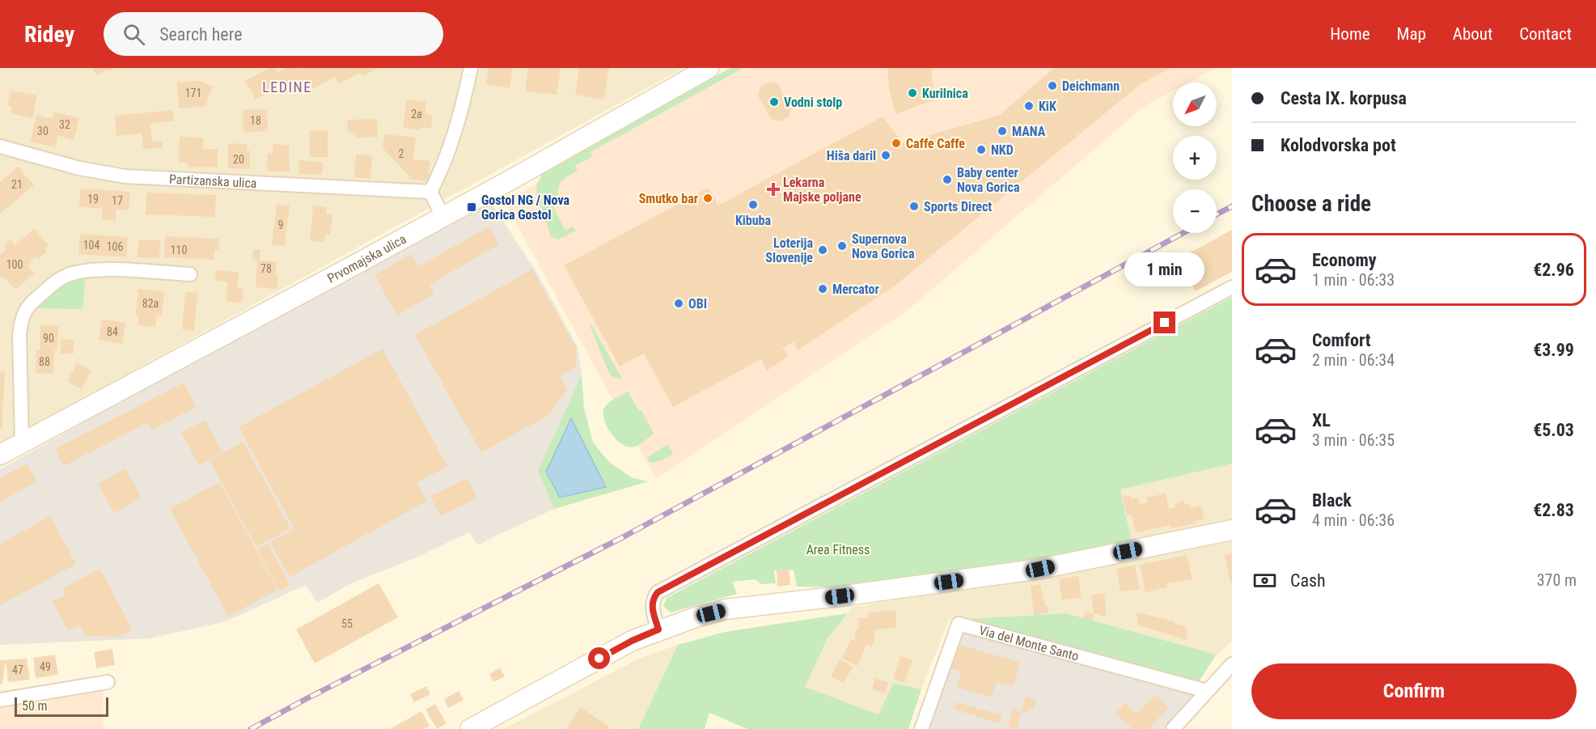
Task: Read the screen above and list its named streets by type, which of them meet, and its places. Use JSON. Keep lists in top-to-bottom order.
{
  "streets": {
    "street": ["Partizanska ulica", "Prvomajska ulica", "Via del Monte Santo"]
  },
  "districts": ["LEDINE"],
  "parks": ["Area Fitness"],
  "places": {
    "other": [
      "Deichmann",
      "Kurilnica",
      "Vodni stolp",
      "KiK",
      "MANA",
      "Caffe Caffe",
      "NKD",
      "Hiša daril",
      "Baby center Nova Gorica",
      "Smutko bar",
      "Kibuba",
      "Sports Direct",
      "Supernova Nova Gorica",
      "Loterija Slovenije",
      "Mercator",
      "OBI"
    ],
    "health": ["Lekarna Majske poljane"],
    "transit": ["Gostol NG / Nova Gorica Gostol"]
  },
  "house_numbers": [
    "171",
    "2a",
    "18",
    "32",
    "30",
    "2",
    "20",
    "21",
    "19",
    "17",
    "9",
    "104",
    "106",
    "110",
    "100",
    "78",
    "82a",
    "84",
    "90",
    "88",
    "55",
    "49",
    "47"
  ],
  "scale_bar": "50 m",
  "north": "bottom left",
  "page": {
    "header": "Ridey",
    "search": "Search here",
    "nav": [
      "Home",
      "Map",
      "About",
      "Contact"
    ],
    "banner": ["Cesta IX. korpusa", "Kolodvorska pot"],
    "map_buttons": ["+", "−"],
    "heading": "Choose a ride",
    "list": [
      {
        "name": "Economy",
        "note": "1 min · 06:33",
        "value": "€2.96"
      },
      {
        "name": "Comfort",
        "note": "2 min · 06:34",
        "value": "€3.99"
      },
      {
        "name": "XL",
        "note": "3 min · 06:35",
        "value": "€5.03"
      },
      {
        "name": "Black",
        "note": "4 min · 06:36",
        "value": "€2.83"
      }
    ],
    "bubble": "1 min",
    "pay": ["Cash", "370 m"],
    "buttons": "Confirm",
    "scale": "50 m"
  }
}
